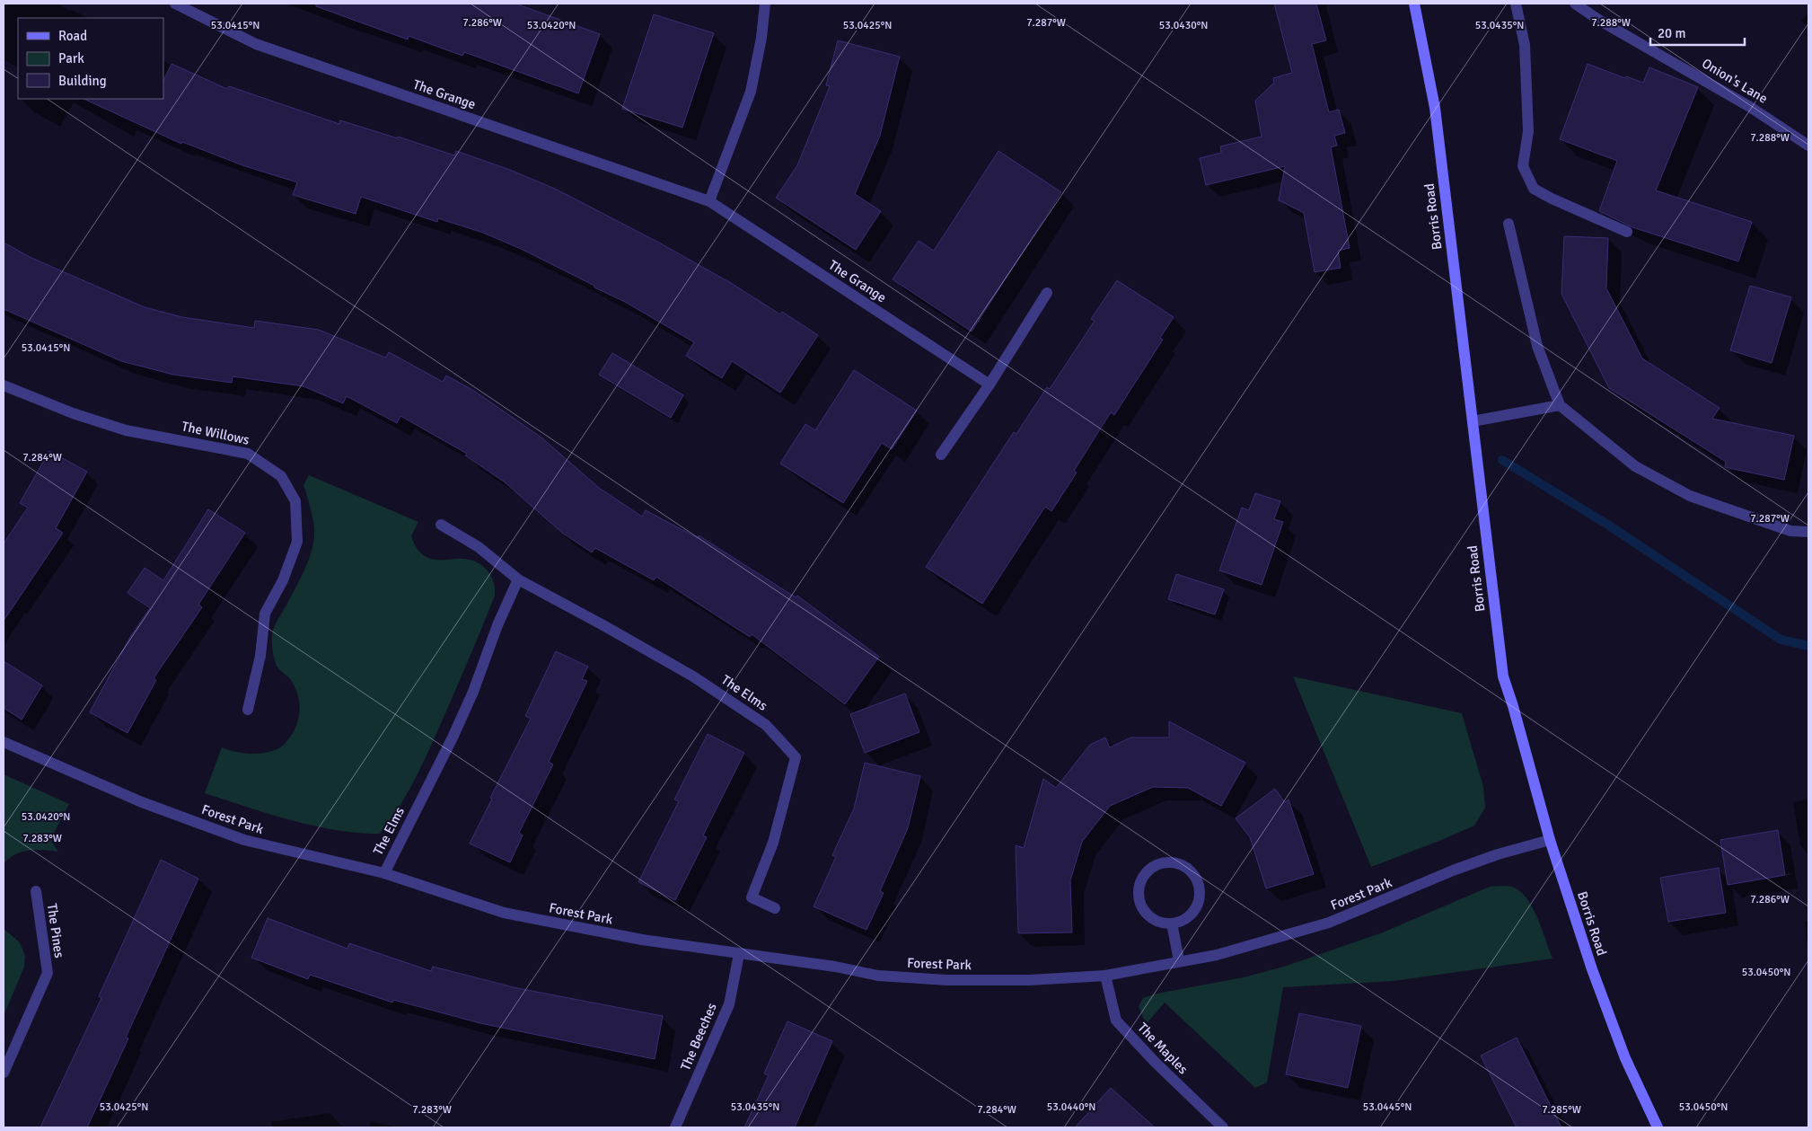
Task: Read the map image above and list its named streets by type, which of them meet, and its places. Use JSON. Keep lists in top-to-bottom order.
{
  "streets": {
    "street": [
      "Onion's Lane",
      "The Grange",
      "Borris Road",
      "The Willows",
      "The Elms",
      "Forest Park",
      "The Pines",
      "The Beeches",
      "The Maples"
    ]
  },
  "crossings": [
    ["Borris Road", "Forest Park"],
    ["The Elms", "Forest Park"],
    ["Forest Park", "The Beeches"],
    ["Forest Park", "The Maples"]
  ],
  "legend": ["Road", "Park", "Building"],
  "scale_bar": "20 m",
  "coordinates": [
    "7.288°W",
    "7.286°W",
    "7.287°W",
    "53.0430°N",
    "53.0415°N",
    "53.0420°N",
    "53.0425°N",
    "53.0435°N",
    "7.284°W",
    "7.283°W",
    "53.0450°N",
    "53.0440°N",
    "53.0445°N",
    "7.285°W"
  ]
}
